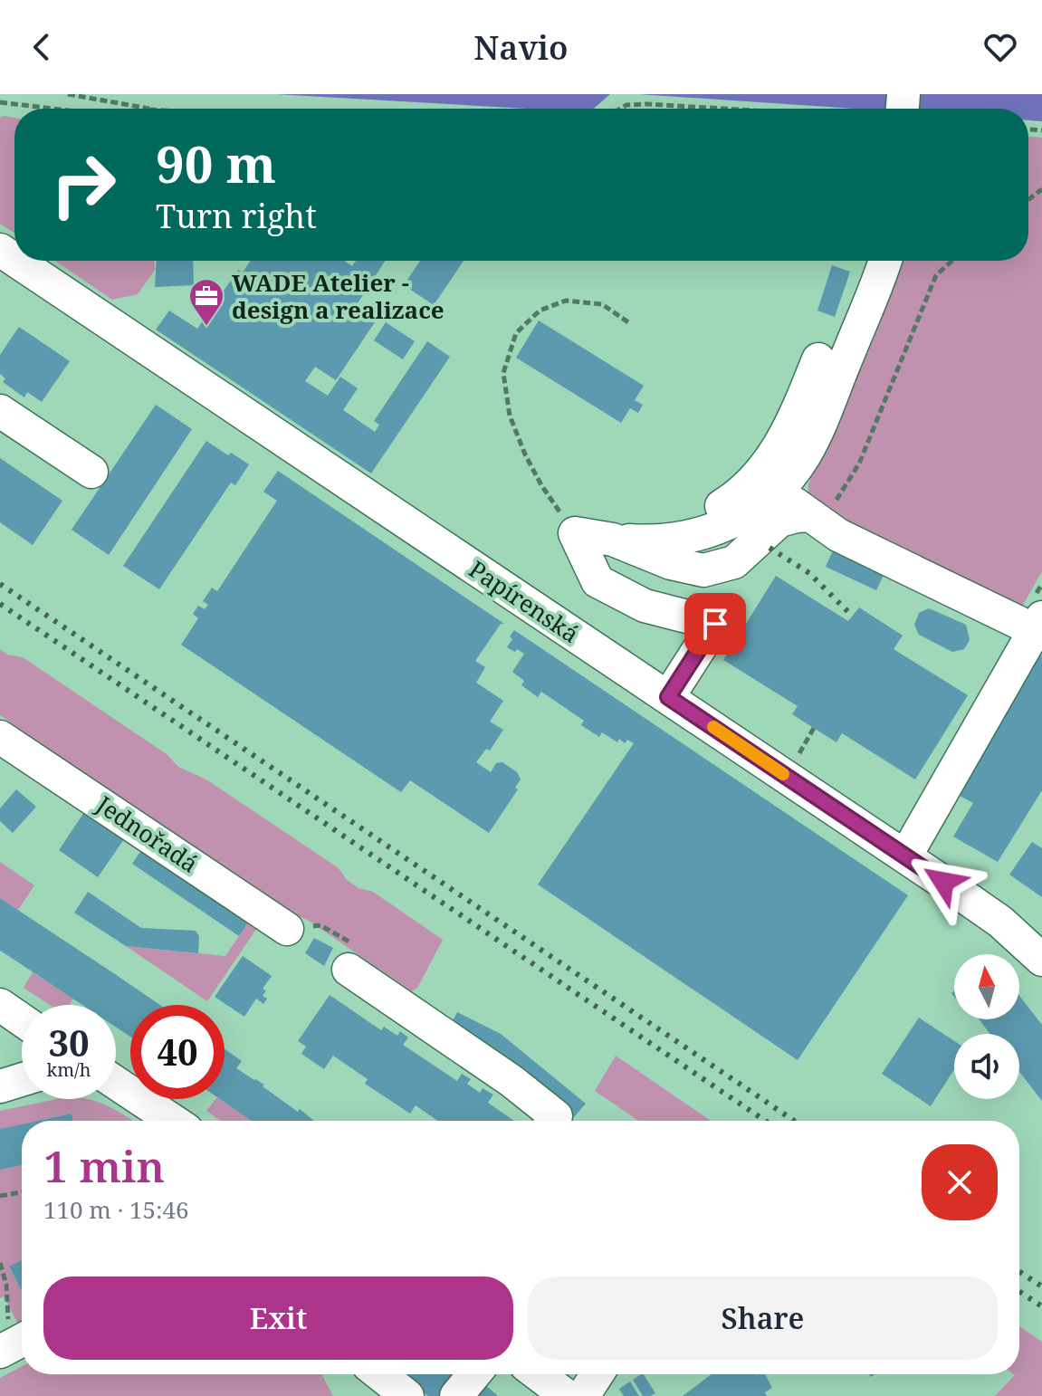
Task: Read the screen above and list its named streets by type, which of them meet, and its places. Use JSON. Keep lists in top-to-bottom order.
{
  "streets": {
    "street": ["Papírenská", "Jednořadá"]
  },
  "places": {
    "office": ["WADE Atelier - design a realizace"]
  },
  "north": "top",
  "page": {
    "header": "Navio",
    "turn": ["90 m", "Turn right"],
    "speed": "30 km/h",
    "limit": "40",
    "heading": ["1 min", "110 m · 15:46"],
    "buttons": ["Exit", "Share"]
  }
}
